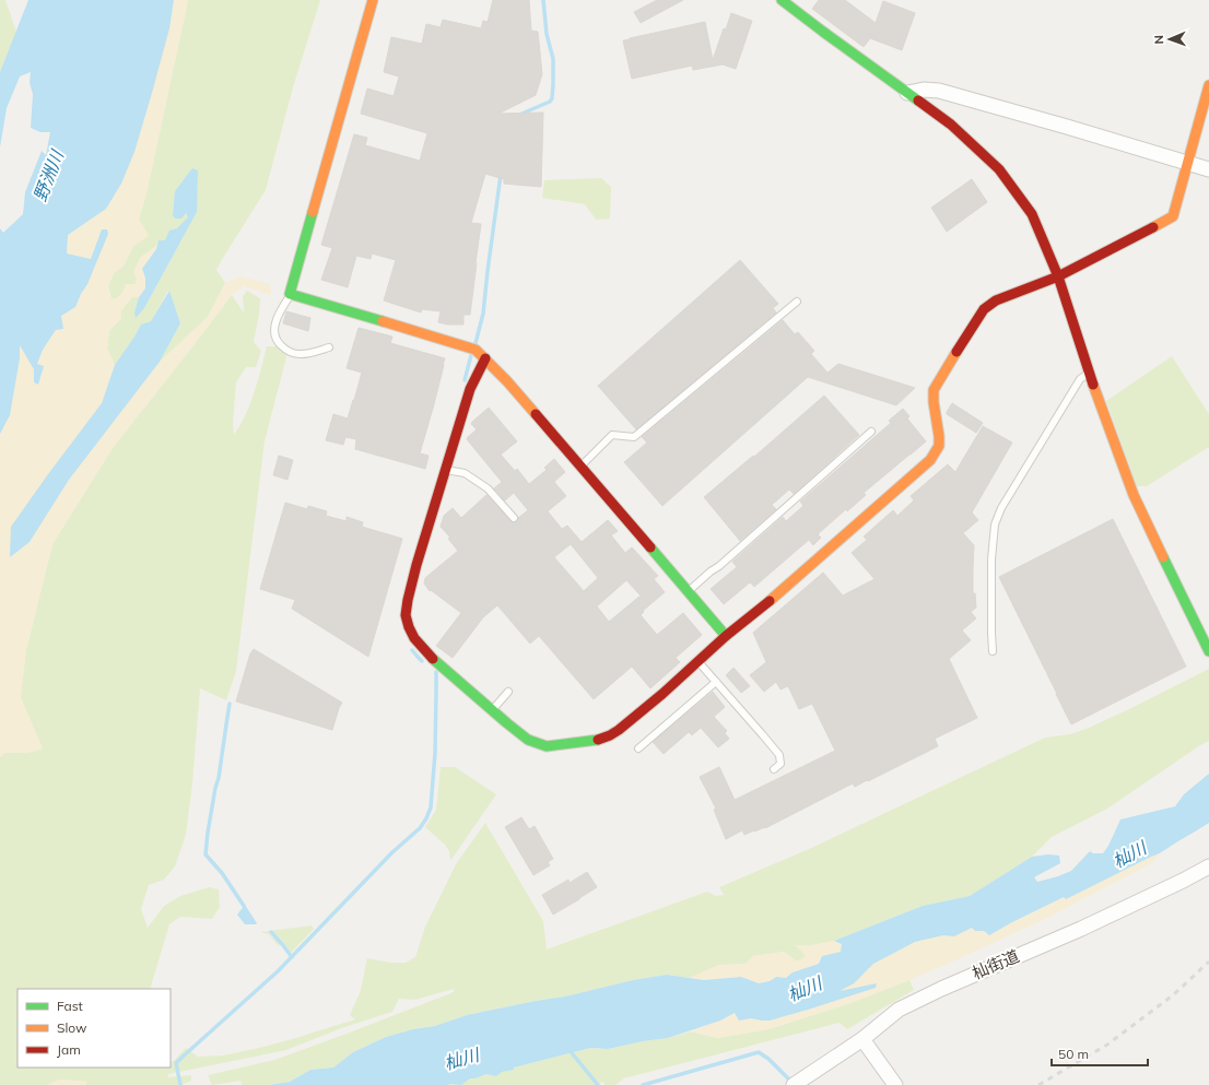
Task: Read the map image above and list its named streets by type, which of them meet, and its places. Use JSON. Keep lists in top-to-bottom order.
{
  "streets": {
    "street": ["杣街道"]
  },
  "water": ["野洲川", "杣川"],
  "legend": ["Fast", "Slow", "Jam"],
  "scale_bar": "50 m",
  "north": "left"
}
